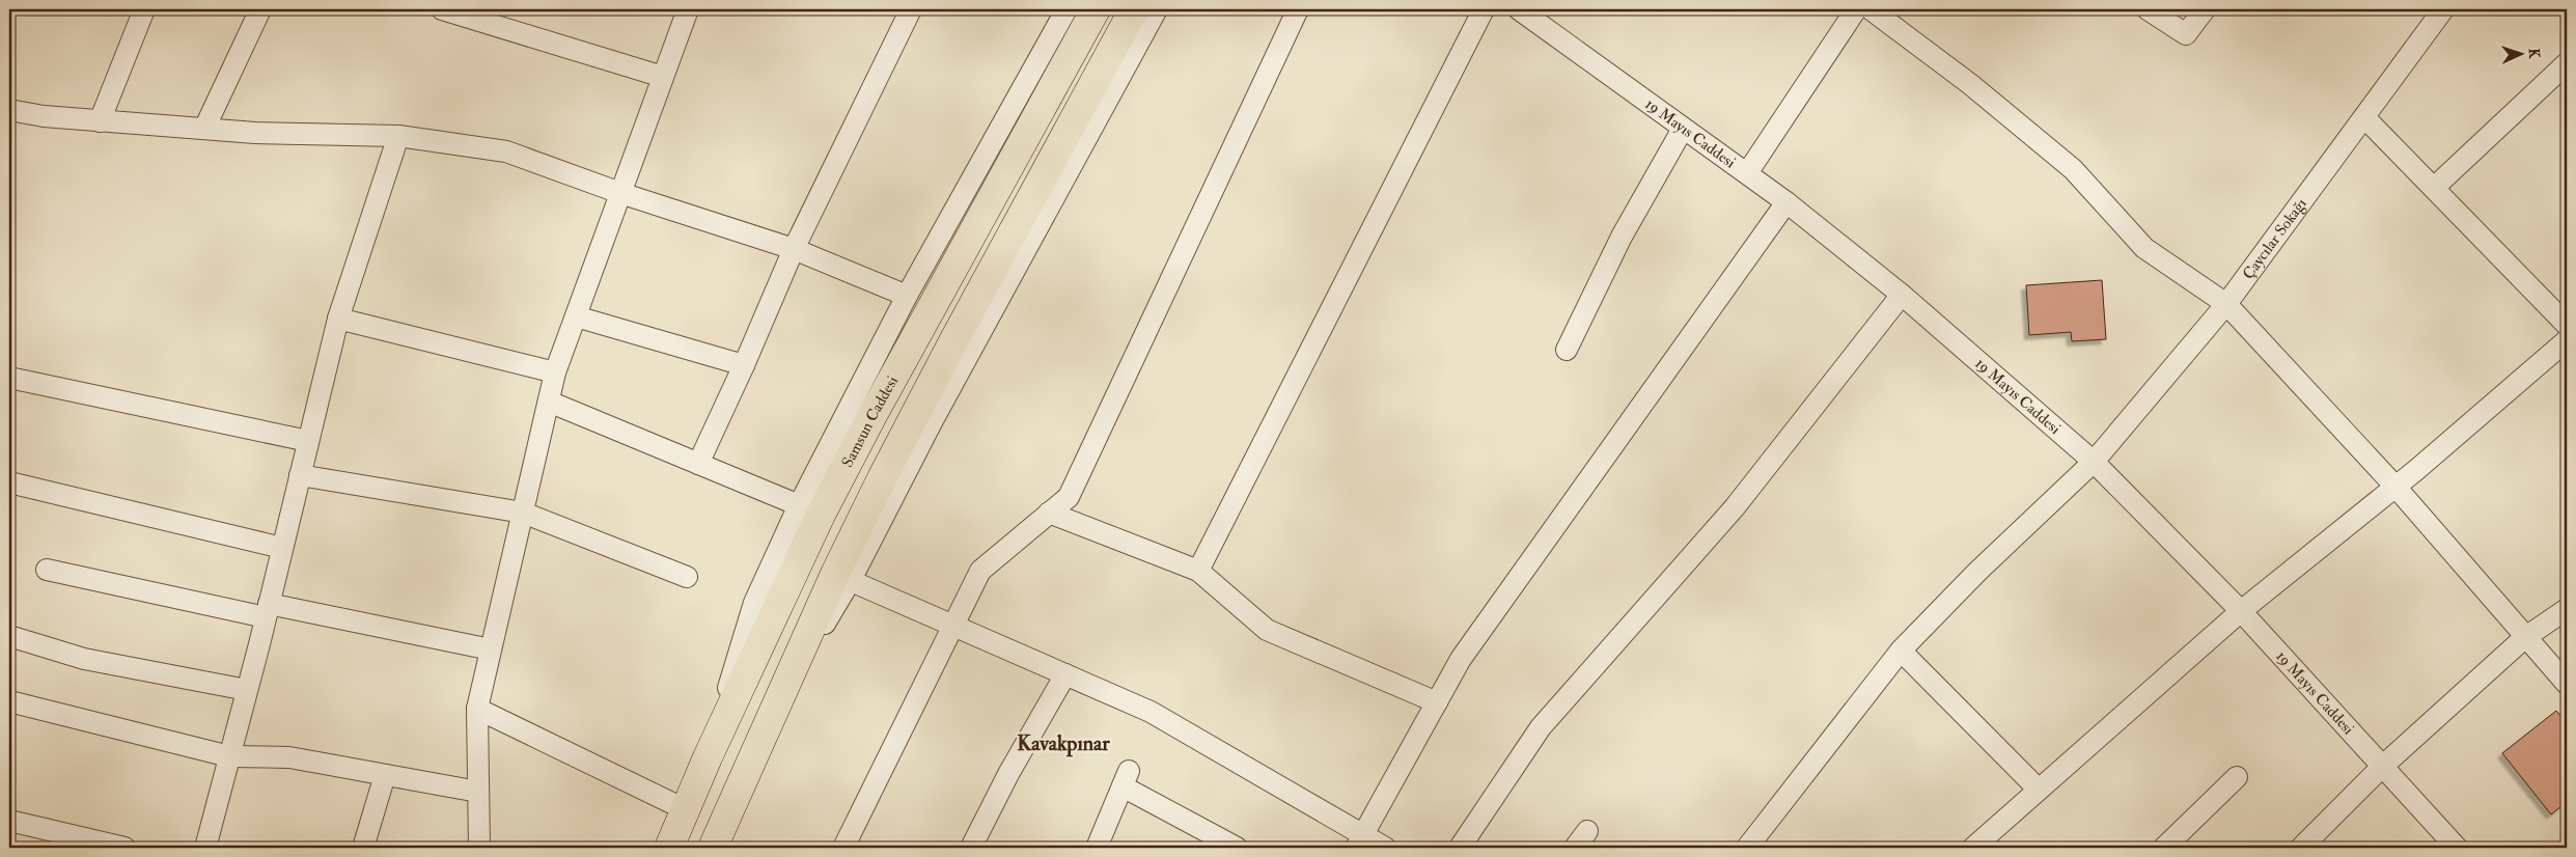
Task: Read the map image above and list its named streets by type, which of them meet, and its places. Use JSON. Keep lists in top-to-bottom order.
{
  "streets": {
    "highway": ["Samsun Caddesi"],
    "street": ["19 Mayıs Caddesi", "Çaycılar Sokağı"]
  },
  "crossings": [
    ["19 Mayıs Caddesi", "Çaycılar Sokağı"]
  ],
  "districts": ["Kavakpınar"],
  "north": "right"
}
